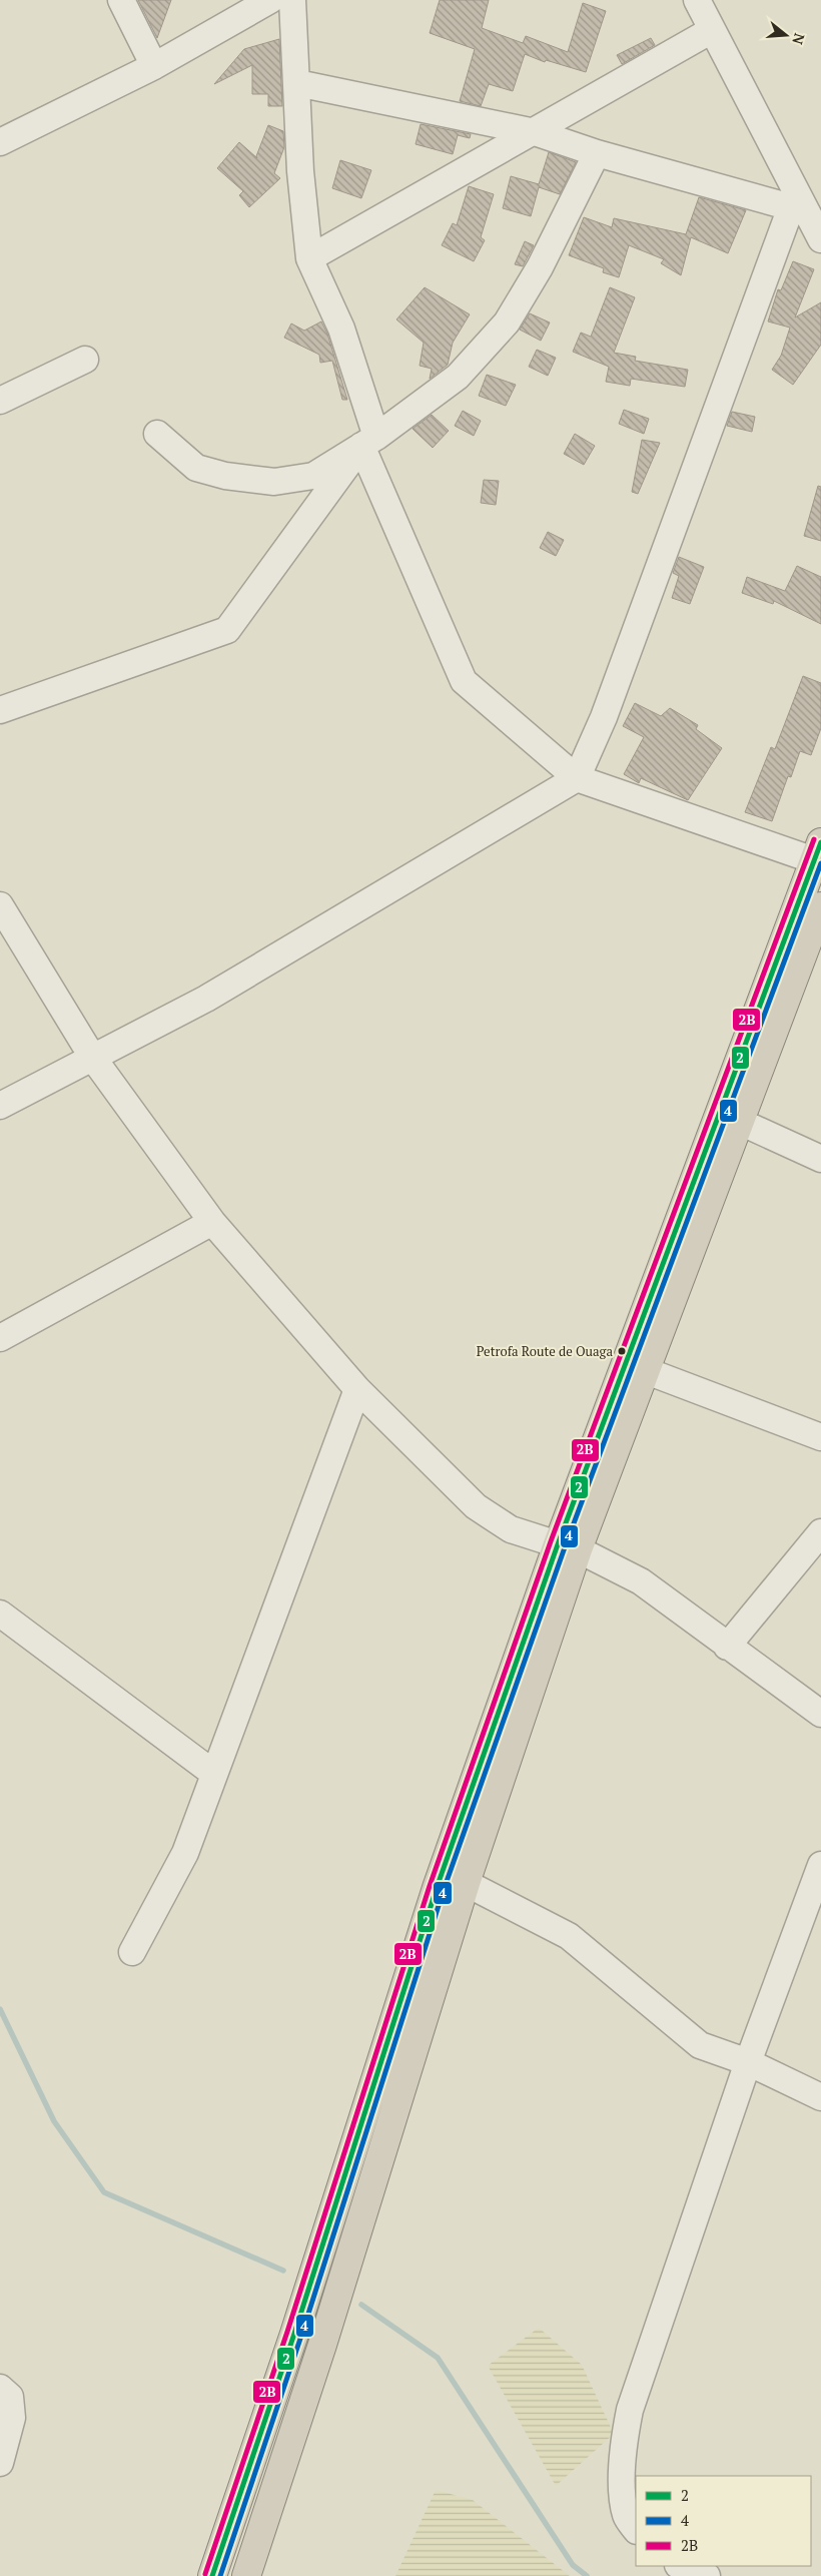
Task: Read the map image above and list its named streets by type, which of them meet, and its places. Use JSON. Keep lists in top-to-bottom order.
{
  "places": ["Petrofa Route de Ouaga"],
  "lines": ["transit line 2B", "transit line 2", "transit line 4"],
  "legend": ["2", "4", "2B"],
  "north": "right"
}
